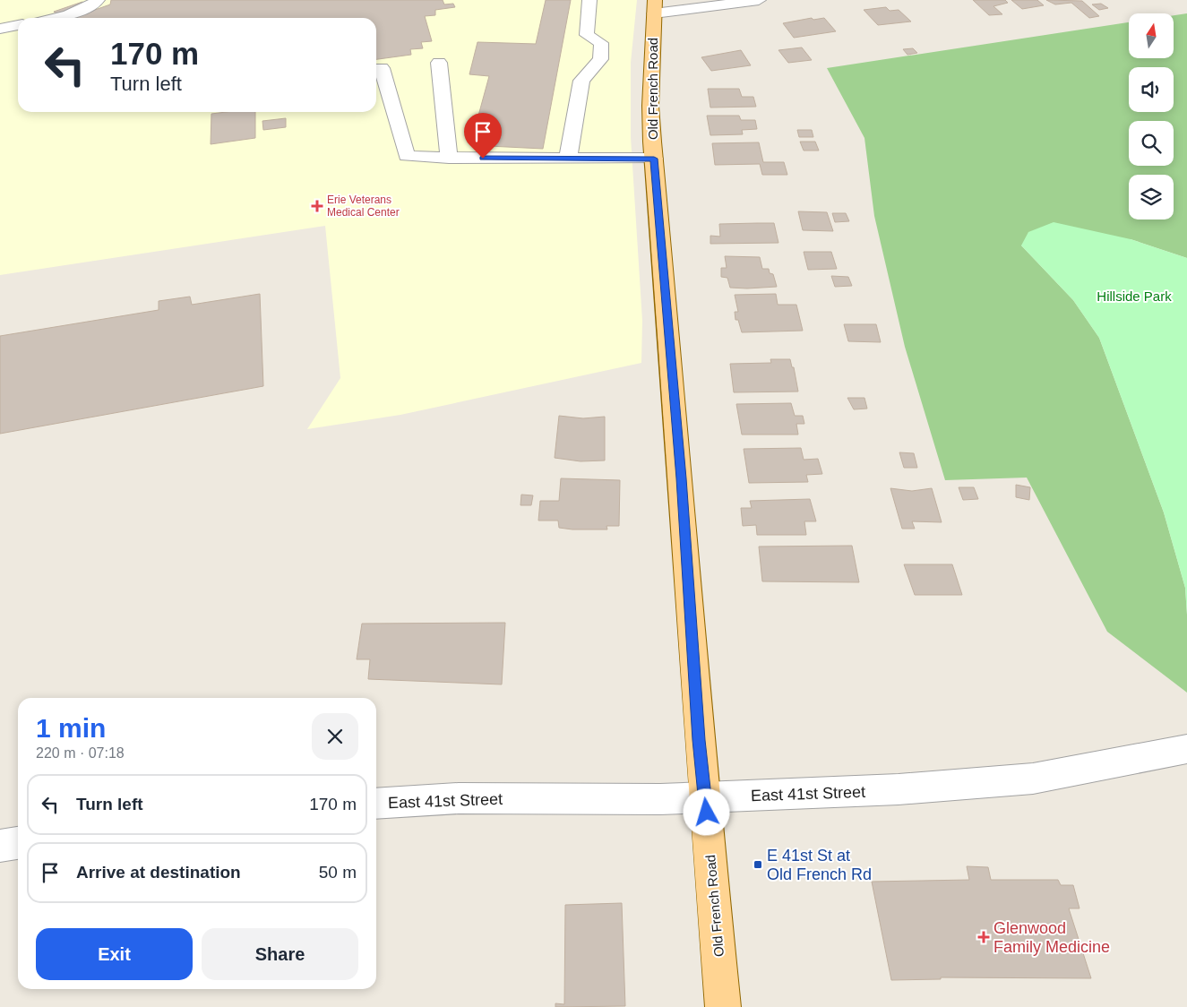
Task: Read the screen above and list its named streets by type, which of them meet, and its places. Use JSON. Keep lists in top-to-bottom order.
{
  "streets": {
    "main road": ["Old French Road"],
    "street": ["East 41st Street"]
  },
  "crossings": [
    ["Old French Road", "East 41st Street"]
  ],
  "parks": ["Hillside Park"],
  "places": {
    "health": ["Erie Veterans Medical Center", "Glenwood Family Medicine"],
    "transit": ["E 41st St at Old French Rd"]
  },
  "north": "top",
  "page": {
    "turn": ["170 m", "Turn left"],
    "heading": ["1 min", "220 m · 07:18"],
    "list": [
      {
        "name": "Turn left",
        "value": "170 m"
      },
      {
        "name": "Arrive at destination",
        "value": "50 m"
      }
    ],
    "buttons": ["Exit", "Share"]
  }
}
